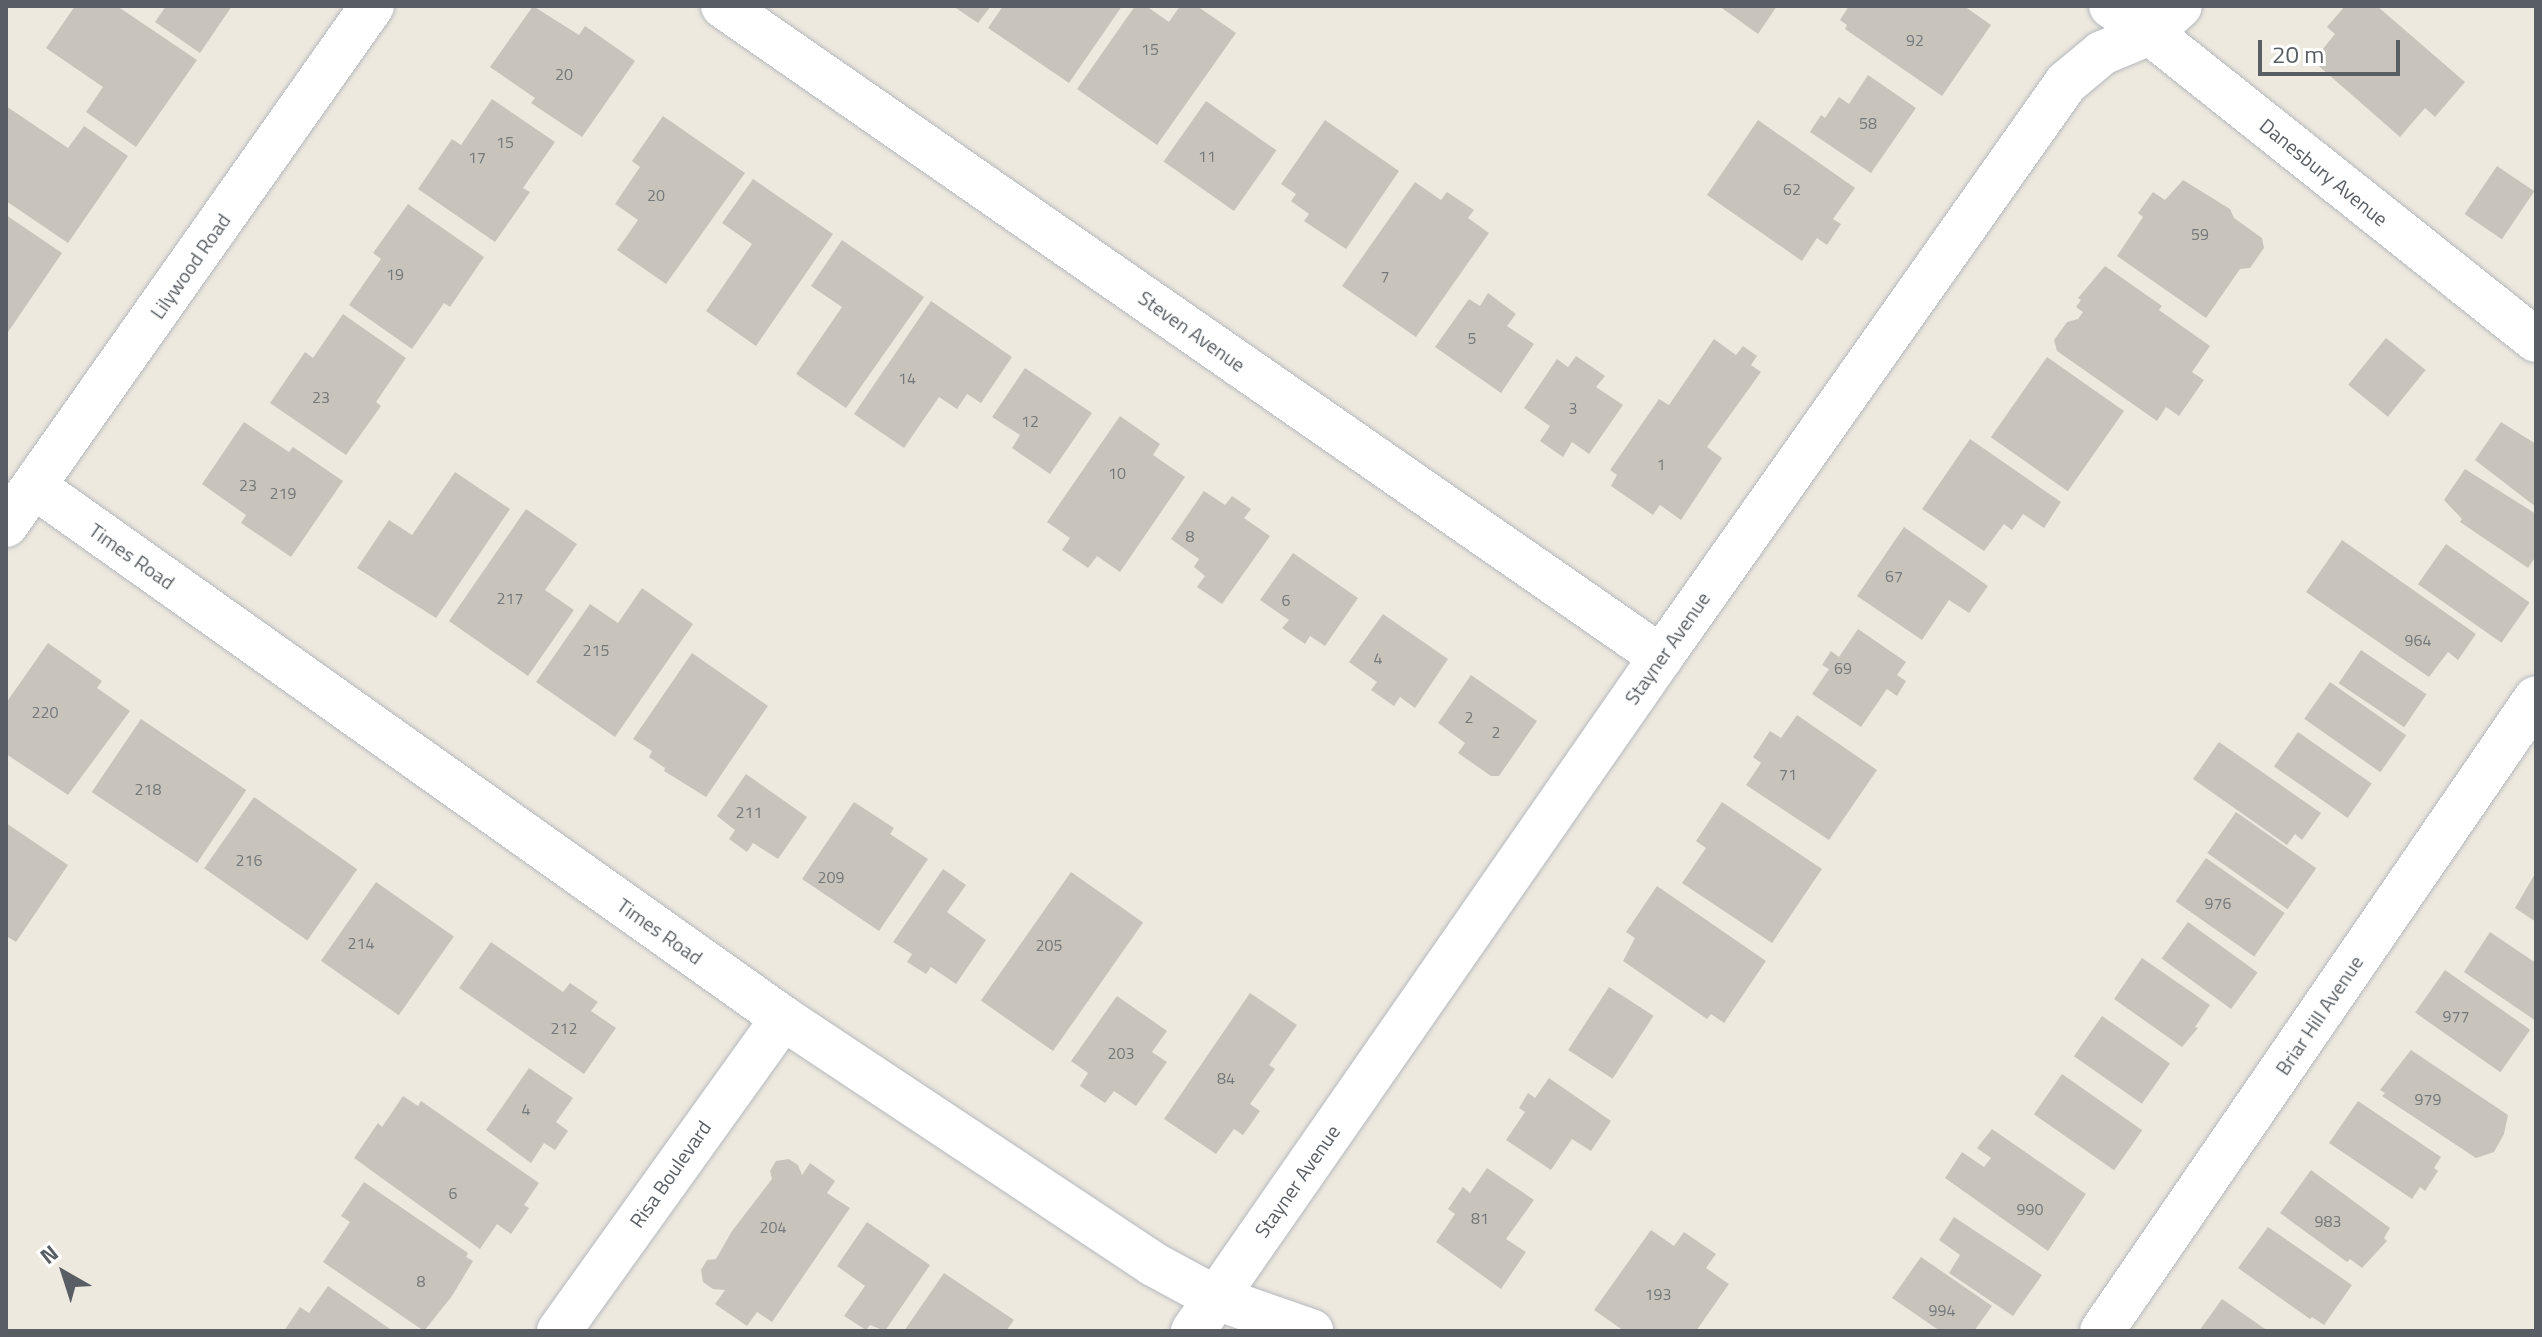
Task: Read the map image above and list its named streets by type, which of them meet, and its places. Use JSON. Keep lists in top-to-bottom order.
{
  "streets": {
    "street": [
      "Danesbury Avenue",
      "Lilywood Road",
      "Steven Avenue",
      "Times Road",
      "Stayner Avenue",
      "Briar Hill Avenue",
      "Risa Boulevard"
    ]
  },
  "crossings": [
    ["Danesbury Avenue", "Stayner Avenue"],
    ["Lilywood Road", "Times Road"],
    ["Steven Avenue", "Stayner Avenue"],
    ["Times Road", "Stayner Avenue"],
    ["Times Road", "Risa Boulevard"]
  ],
  "house_numbers": [
    "92",
    "15",
    "20",
    "58",
    "15",
    "11",
    "17",
    "62",
    "20",
    "59",
    "19",
    "7",
    "5",
    "14",
    "23",
    "3",
    "12",
    "1",
    "10",
    "23",
    "219",
    "8",
    "67",
    "217",
    "6",
    "964",
    "215",
    "4",
    "69",
    "220",
    "2",
    "2",
    "71",
    "218",
    "211",
    "216",
    "209",
    "976",
    "214",
    "205",
    "977",
    "212",
    "203",
    "84",
    "979",
    "4",
    "6",
    "990",
    "81",
    "983",
    "204",
    "8",
    "193",
    "994"
  ],
  "scale_bar": "20 m",
  "north": "top left"
}
